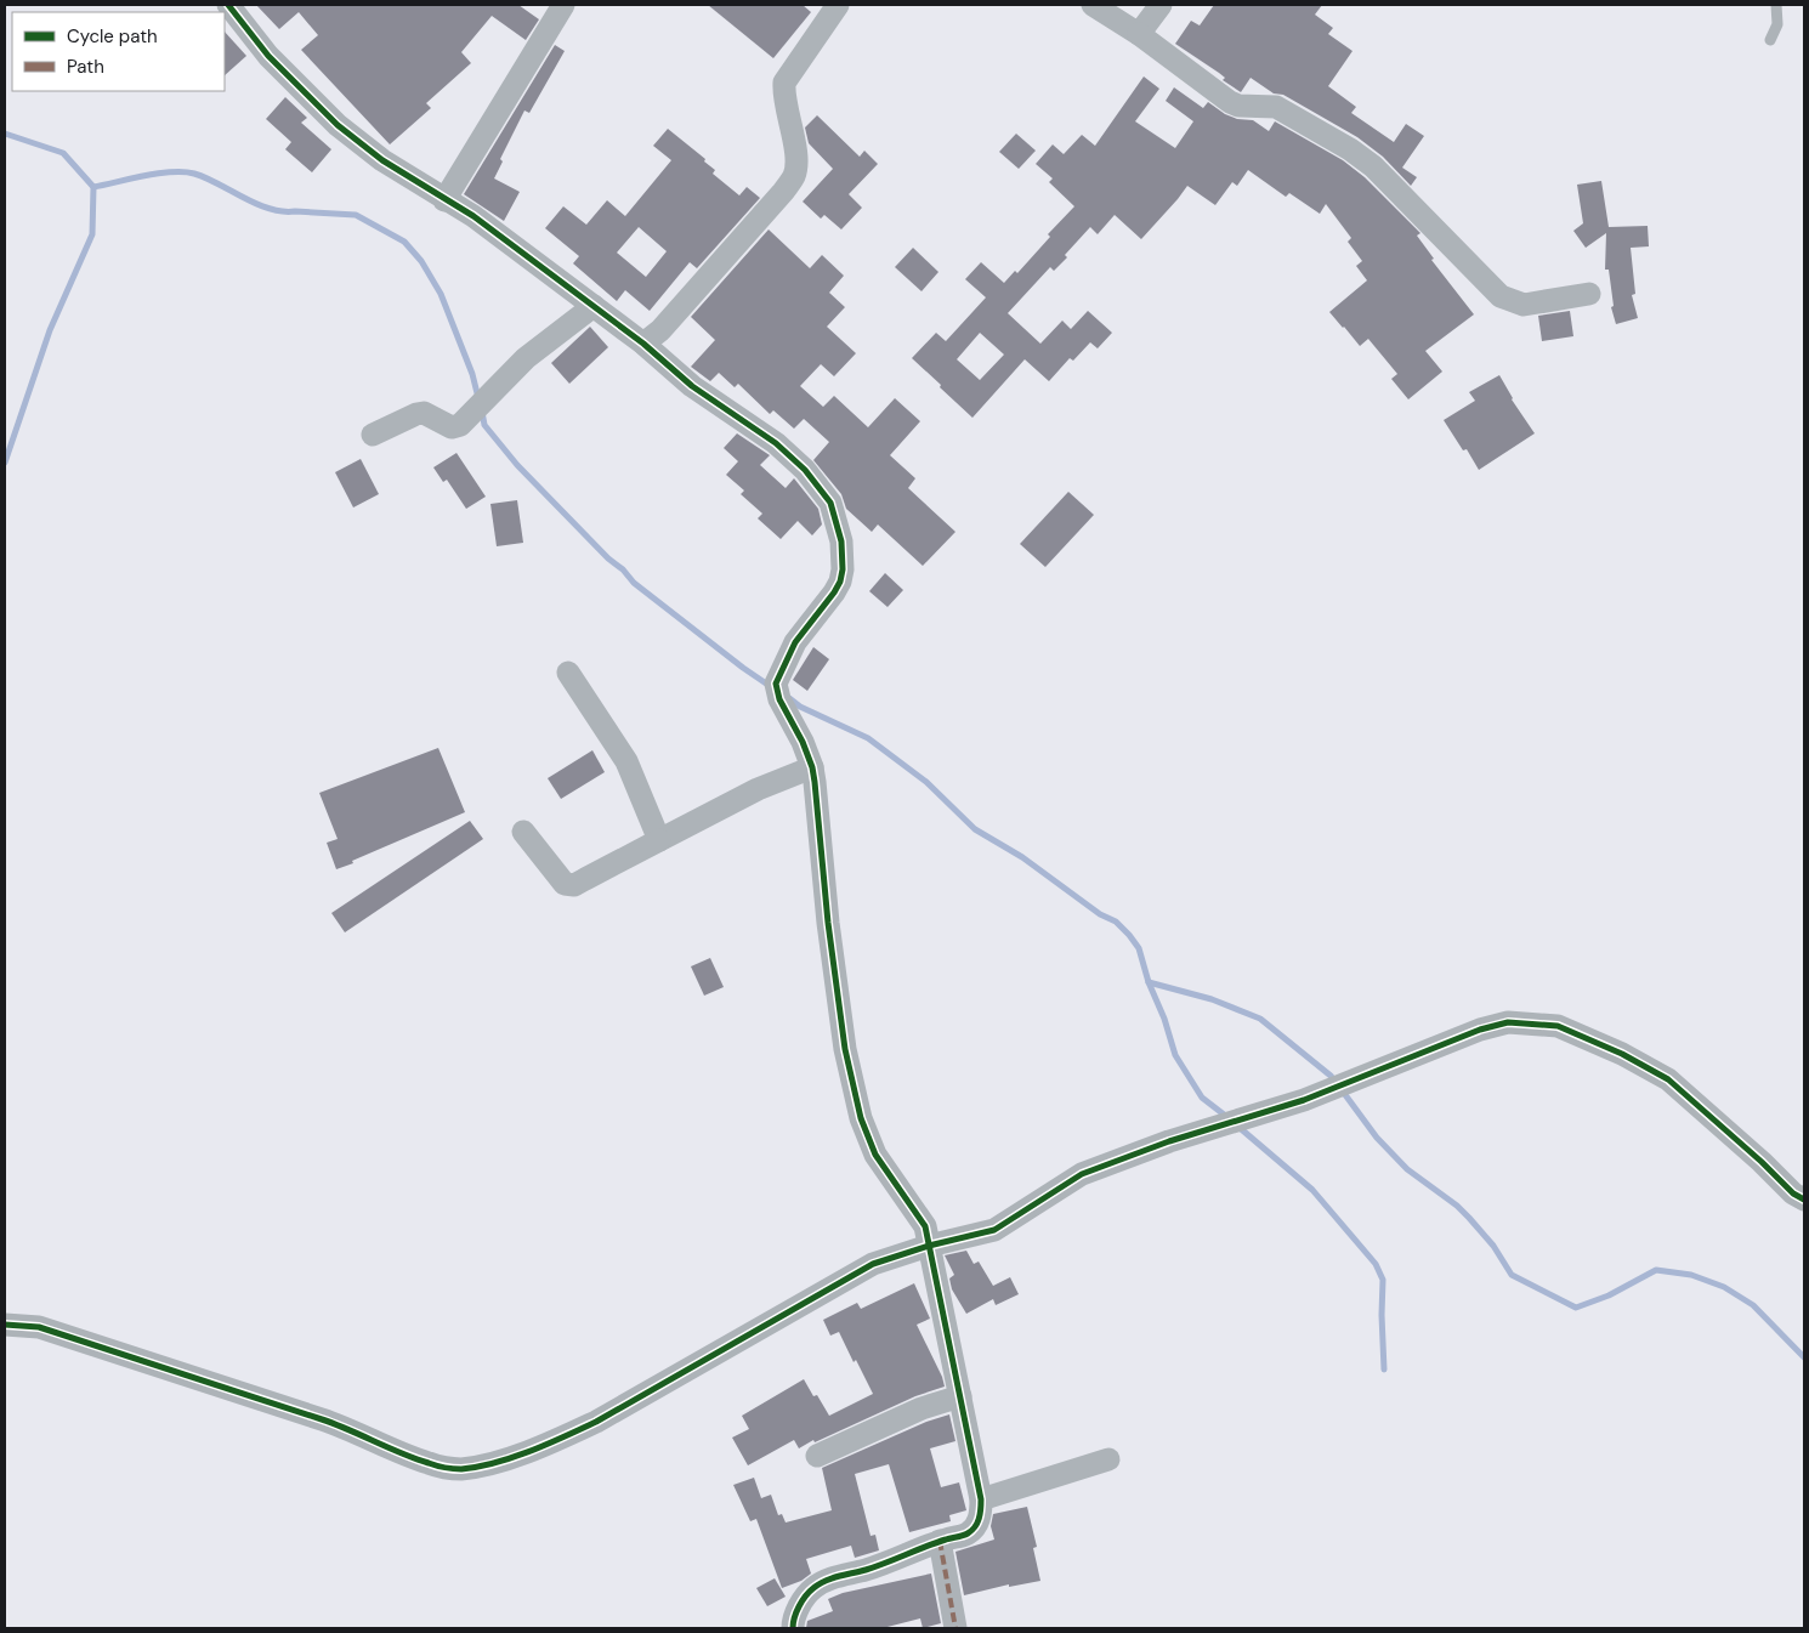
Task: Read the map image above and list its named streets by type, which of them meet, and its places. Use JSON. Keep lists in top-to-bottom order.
{
  "legend": ["Cycle path", "Path"]
}
